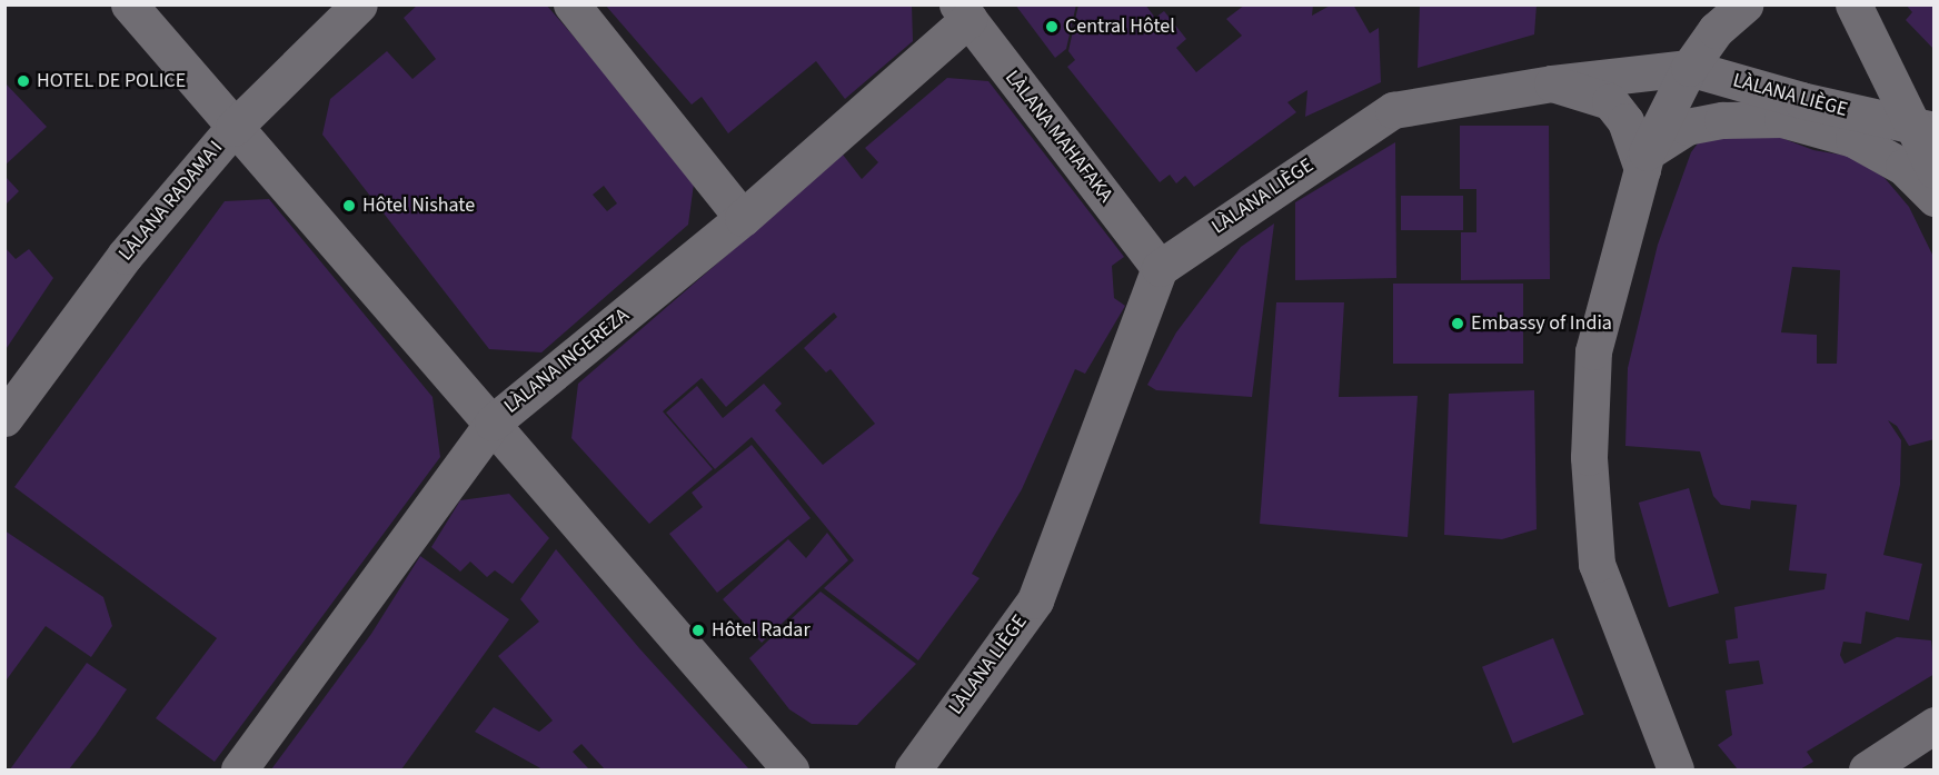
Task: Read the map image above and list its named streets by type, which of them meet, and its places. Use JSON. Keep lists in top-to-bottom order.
{
  "streets": {
    "street": [
      "LÀLANA LIÈGE",
      "LÀLANA MAHAFAKA",
      "LÀLANA RADAMA I",
      "LÀLANA INGEREZA"
    ]
  },
  "crossings": [
    ["LÀLANA LIÈGE", "LÀLANA MAHAFAKA"],
    ["LÀLANA MAHAFAKA", "LÀLANA INGEREZA"]
  ],
  "places": [
    "Central Hôtel",
    "HOTEL DE POLICE",
    "Hôtel Nishate",
    "Embassy of India",
    "Hôtel Radar"
  ]
}
